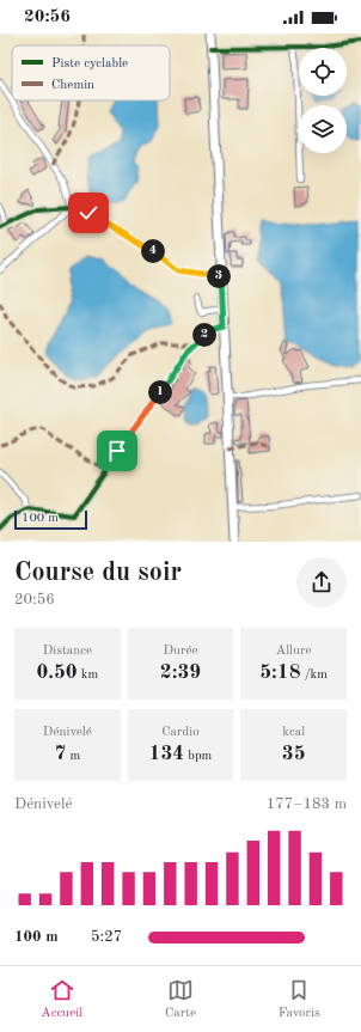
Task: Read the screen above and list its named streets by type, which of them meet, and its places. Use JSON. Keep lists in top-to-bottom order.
{
  "legend": ["Piste cyclable", "Chemin"],
  "scale_bar": "100 m",
  "page": {
    "status": "20:56",
    "pins": [
      "4",
      "3",
      "2",
      "1"
    ],
    "scale": "100 m",
    "heading": ["Course du soir", "20:56"],
    "stats": [
      ["Distance", "0.50 km"],
      ["Durée", "2:39"],
      ["Allure", "5:18 /km"],
      ["Dénivelé", "7 m"],
      ["Cardio", "134 bpm"],
      ["kcal", "35"]
    ],
    "chart": ["Dénivelé", "177–183 m"],
    "list": [
      {
        "name": "100 m",
        "note": "5:27"
      }
    ],
    "tabs": ["Accueil", "Carte", "Favoris"]
  }
}
